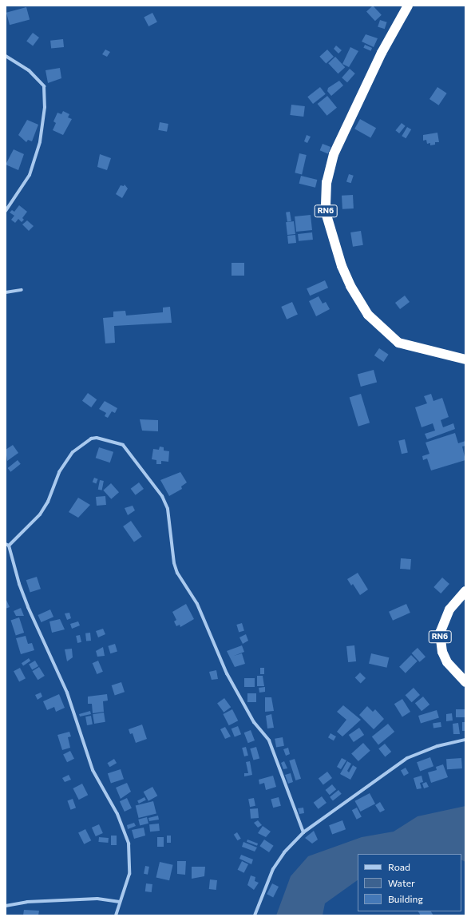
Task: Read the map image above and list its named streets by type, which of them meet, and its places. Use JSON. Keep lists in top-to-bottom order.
{
  "streets": {
    "highway": ["RN6"]
  },
  "legend": ["Road", "Water", "Building"]
}
